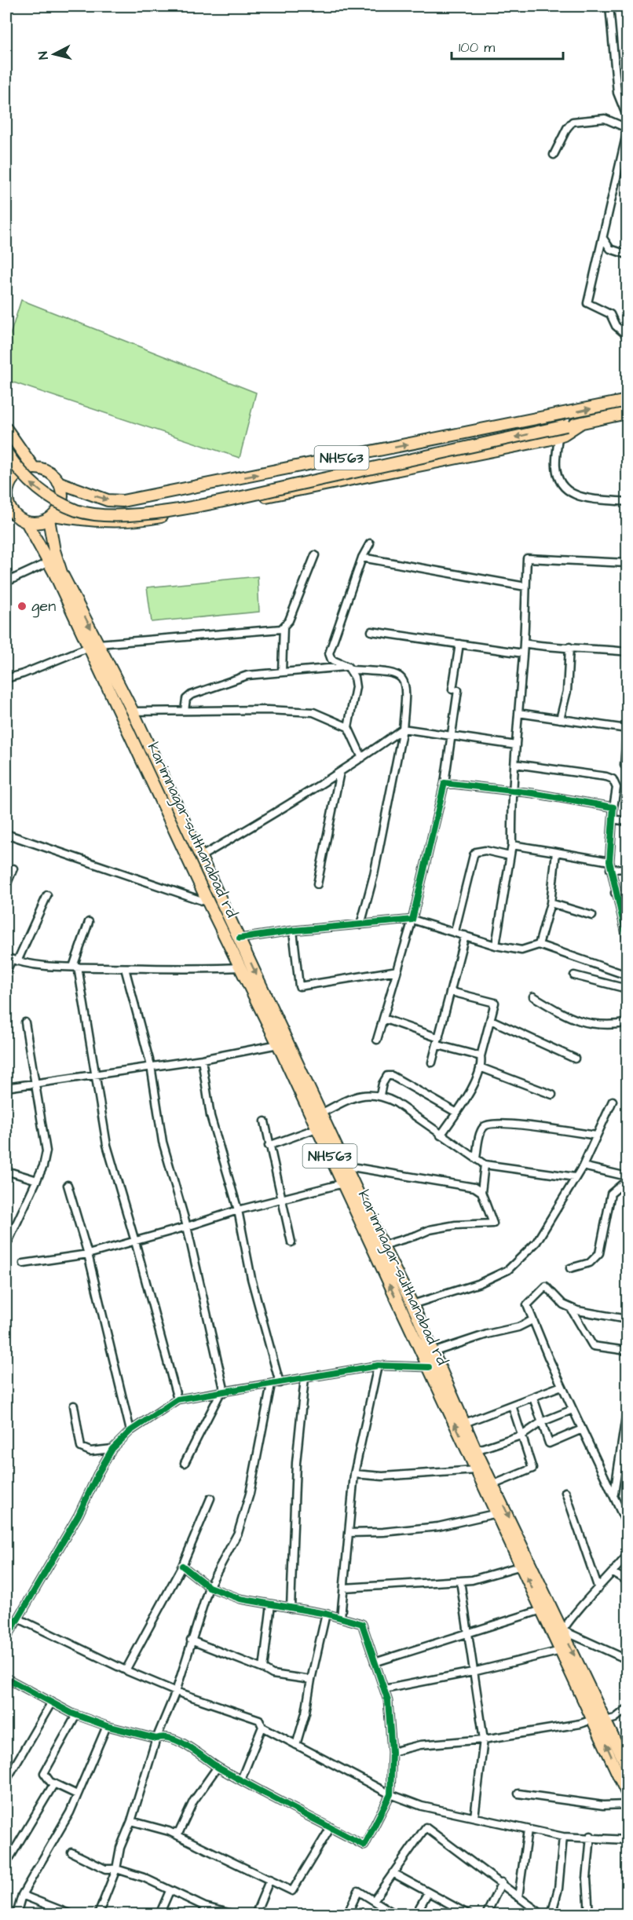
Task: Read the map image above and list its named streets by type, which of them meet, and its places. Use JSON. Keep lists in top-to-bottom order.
{
  "streets": {
    "highway": ["NH563", "karimnagar-sulthanabad rd"]
  },
  "crossings": [
    ["NH563", "karimnagar-sulthanabad rd"]
  ],
  "places": ["gen"],
  "scale_bar": "100 m",
  "north": "left"
}
